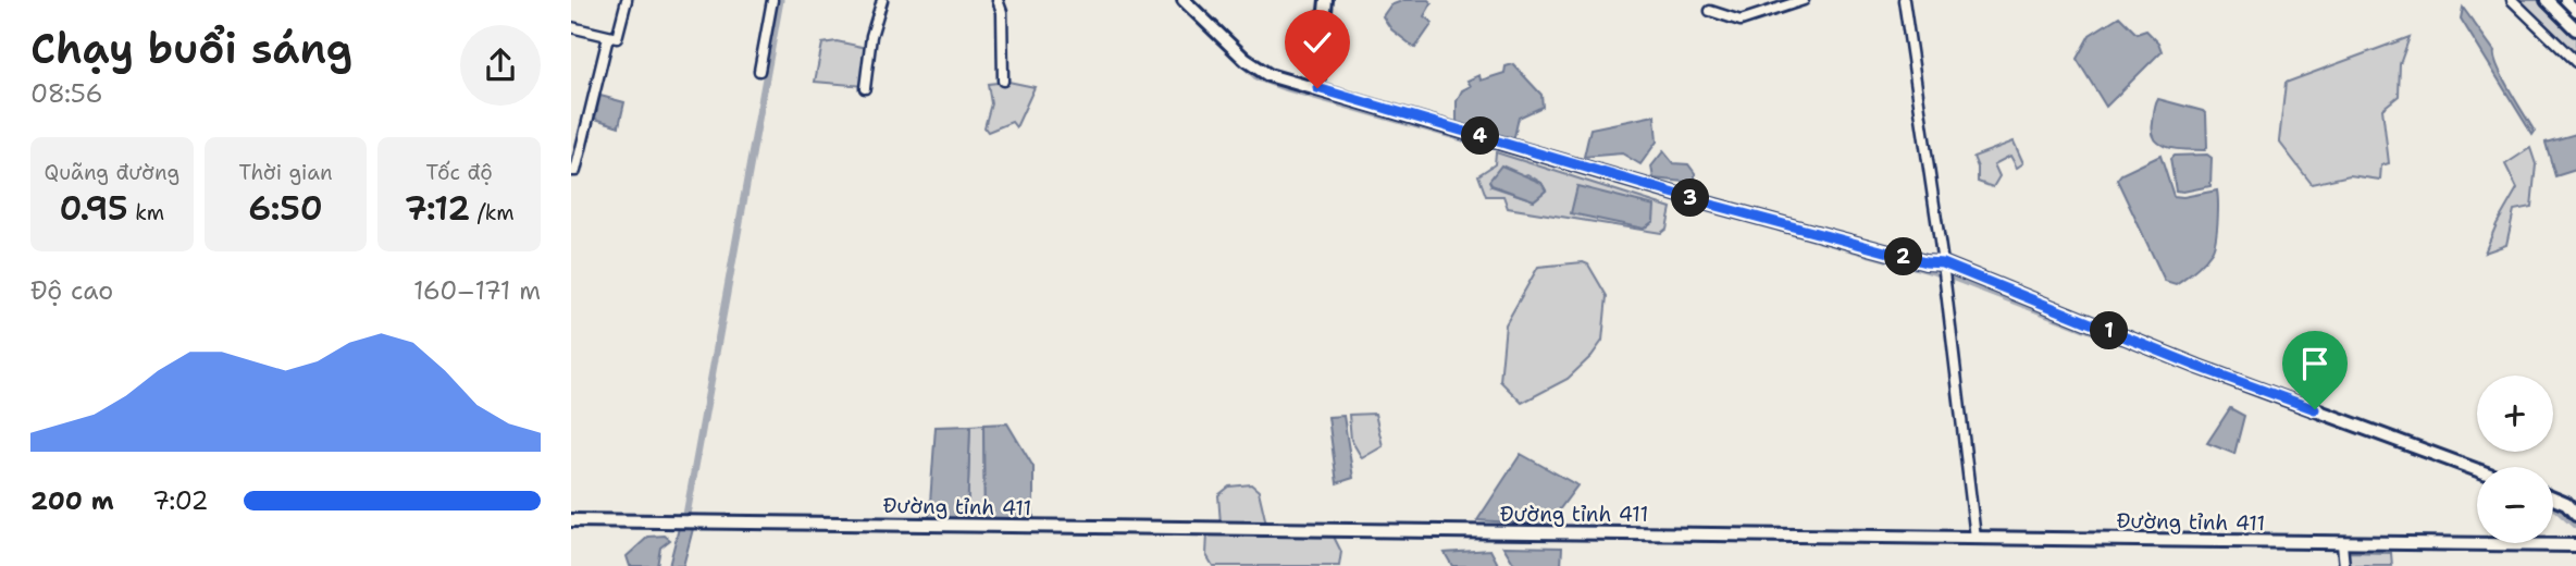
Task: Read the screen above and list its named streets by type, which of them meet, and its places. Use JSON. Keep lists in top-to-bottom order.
{
  "streets": {
    "main road": ["Đường tỉnh 411"]
  },
  "page": {
    "heading": ["Chạy buổi sáng", "08:56"],
    "pins": [
      "4",
      "3",
      "2",
      "1"
    ],
    "stats": [
      ["Quãng đường", "0.95 km"],
      ["Thời gian", "6:50"],
      ["Tốc độ", "7:12 /km"]
    ],
    "chart": ["Độ cao", "160–171 m"],
    "map_buttons": ["+", "−"],
    "list": [
      {
        "name": "200 m",
        "note": "7:02"
      }
    ]
  }
}
